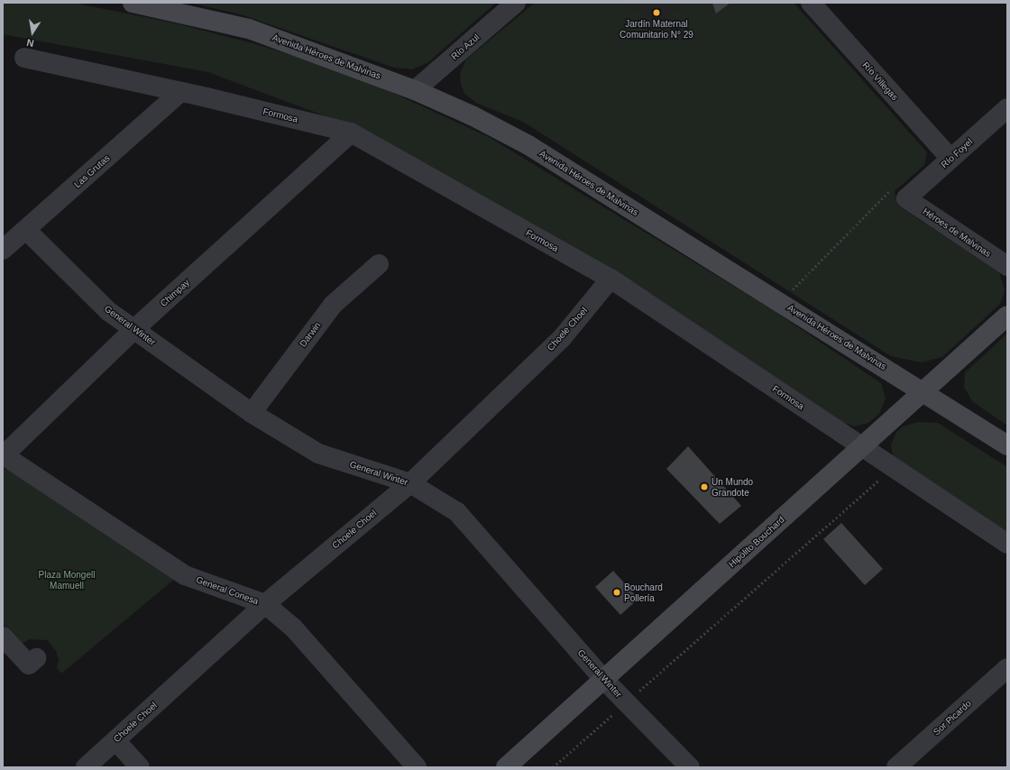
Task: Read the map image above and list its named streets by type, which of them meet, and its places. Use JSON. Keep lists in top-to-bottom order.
{
  "streets": {
    "main road": ["Avenida Héroes de Malvinas", "Hipólito Bouchard"],
    "street": [
      "Río Azul",
      "Río Villegas",
      "Formosa",
      "Río Foyel",
      "Las Grutas",
      "Héroes de Malvinas",
      "Chimpay",
      "General Winter",
      "Choele Choel",
      "Darwin",
      "General Conesa",
      "Sor Picardo"
    ]
  },
  "crossings": [
    ["Río Azul", "Avenida Héroes de Malvinas"],
    ["Avenida Héroes de Malvinas", "Hipólito Bouchard"],
    ["Río Villegas", "Río Foyel"],
    ["Formosa", "Las Grutas"],
    ["Formosa", "Chimpay"],
    ["Formosa", "Choele Choel"],
    ["Formosa", "Hipólito Bouchard"],
    ["Río Foyel", "Héroes de Malvinas"],
    ["Las Grutas", "General Winter"],
    ["Chimpay", "General Winter"],
    ["Chimpay", "General Conesa"],
    ["General Winter", "Choele Choel"],
    ["General Winter", "Darwin"],
    ["General Winter", "Hipólito Bouchard"],
    ["Choele Choel", "General Conesa"]
  ],
  "parks": ["Plaza Mongell Mamuell"],
  "places": ["Jardín Maternal Comunitario N° 29", "Un Mundo Grandote", "Bouchard Pollería"],
  "north": "bottom"
}
